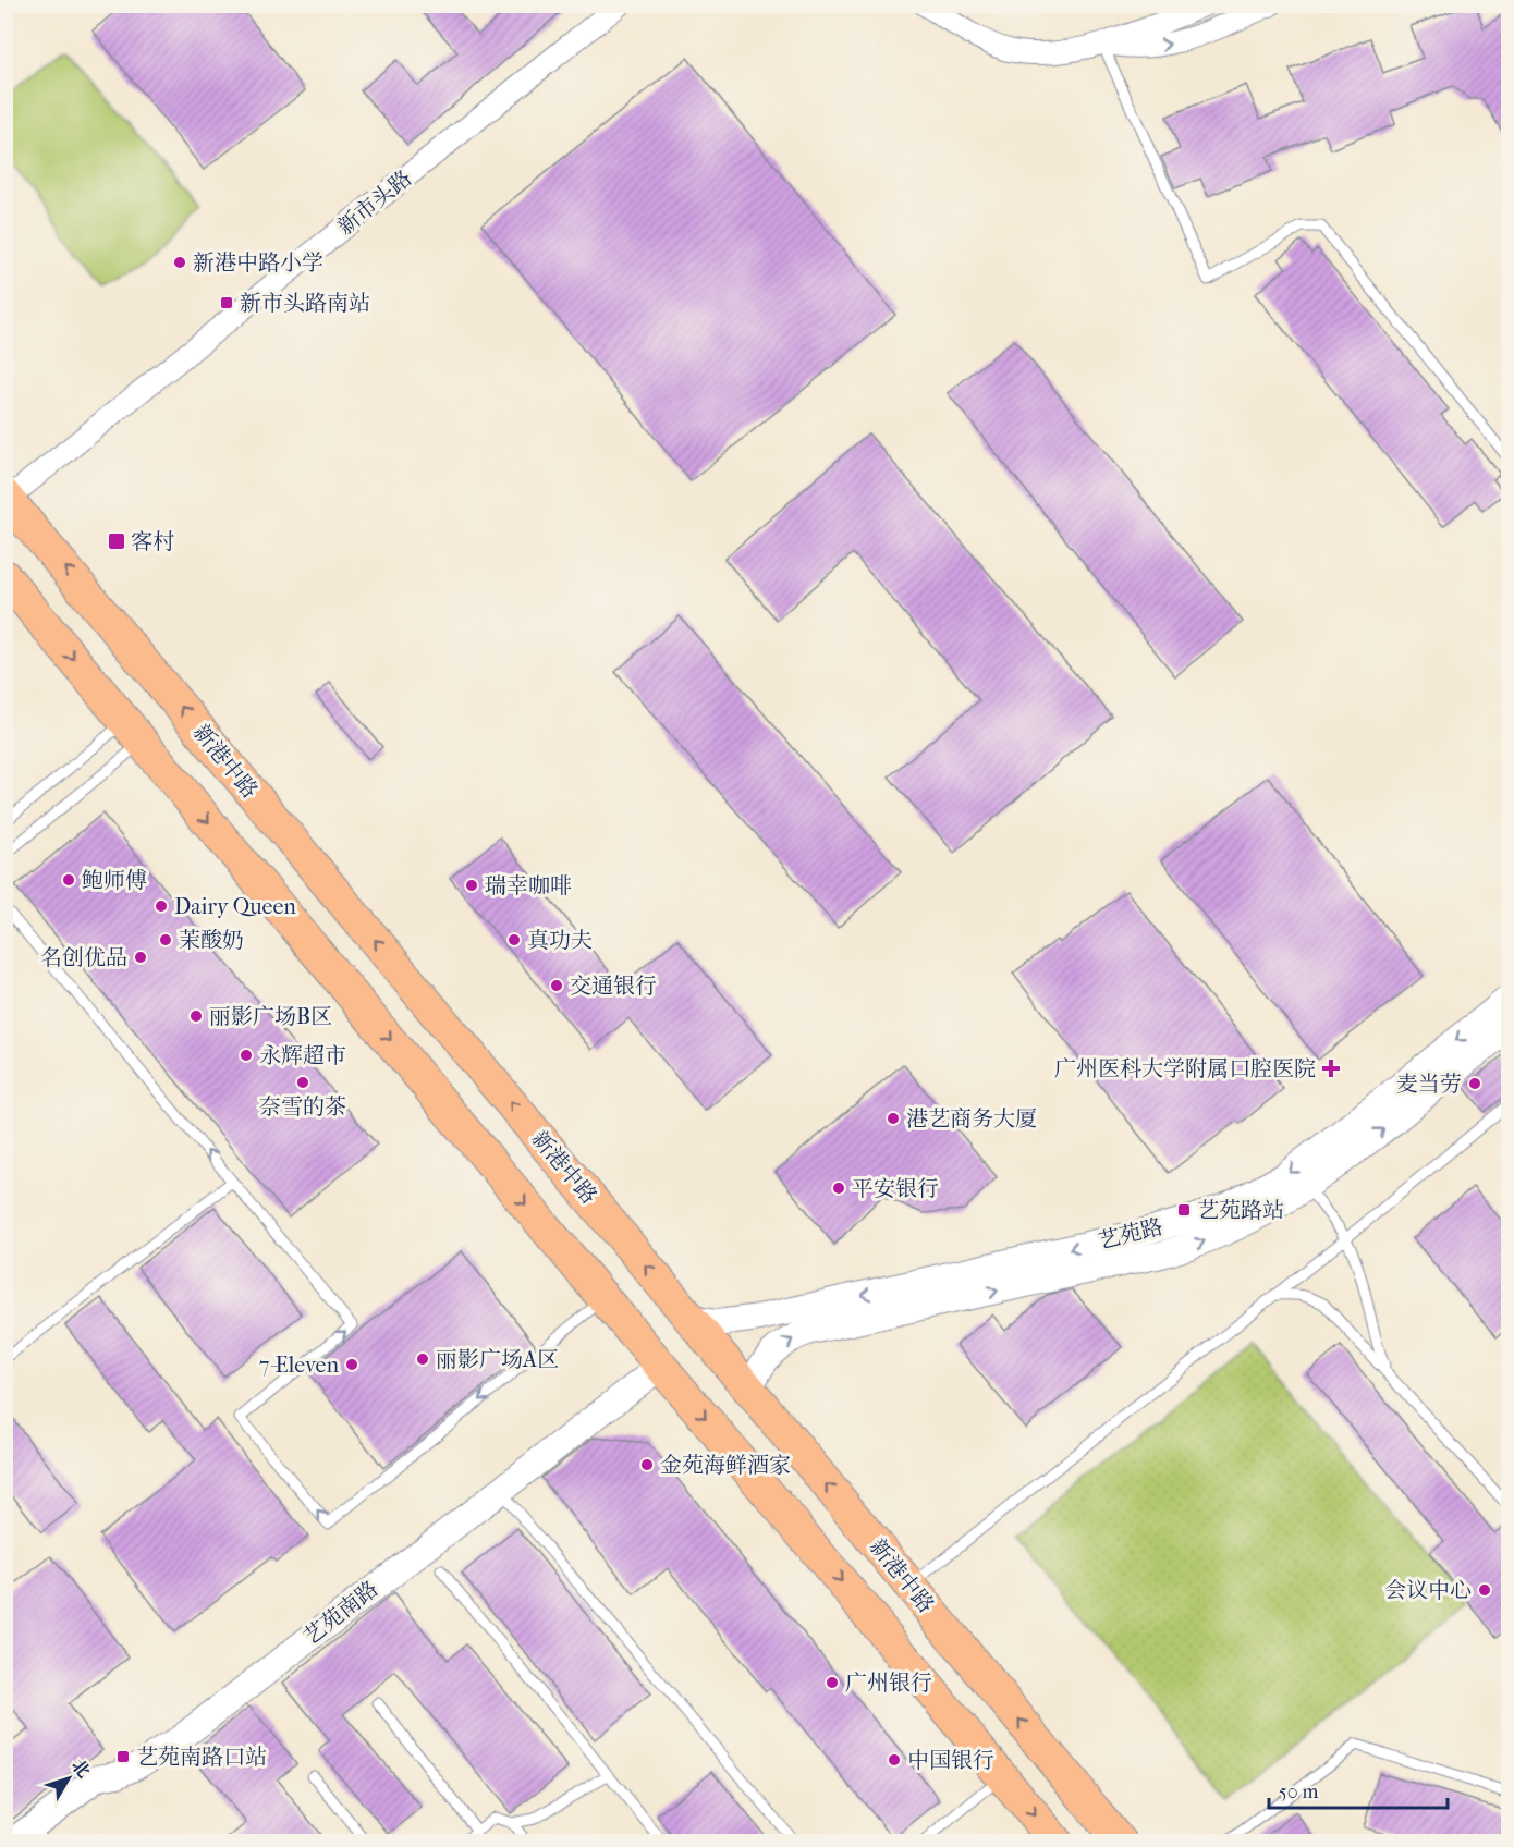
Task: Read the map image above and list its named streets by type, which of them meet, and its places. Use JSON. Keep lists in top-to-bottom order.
{
  "streets": {
    "main road": ["新港中路"],
    "street": ["新市头路", "艺苑路", "艺苑南路"]
  },
  "crossings": [
    ["新市头路", "新港中路"],
    ["新港中路", "艺苑路"]
  ],
  "places": {
    "other": [
      "新港中路小学",
      "鲍师傅",
      "瑞幸咖啡",
      "Dairy Queen",
      "茉酸奶",
      "真功夫",
      "名创优品",
      "交通银行",
      "丽影广场B区",
      "永辉超市",
      "奈雪的茶",
      "麦当劳",
      "港艺商务大厦",
      "平安银行",
      "丽影广场A区",
      "7-Eleven",
      "金苑海鲜酒家",
      "会议中心",
      "广州银行",
      "中国银行"
    ],
    "transit": [
      "新市头路南站",
      "客村",
      "艺苑路站",
      "艺苑南路口站"
    ],
    "health": ["广州医科大学附属口腔医院"]
  },
  "scale_bar": "50 m",
  "north": "top right"
}
